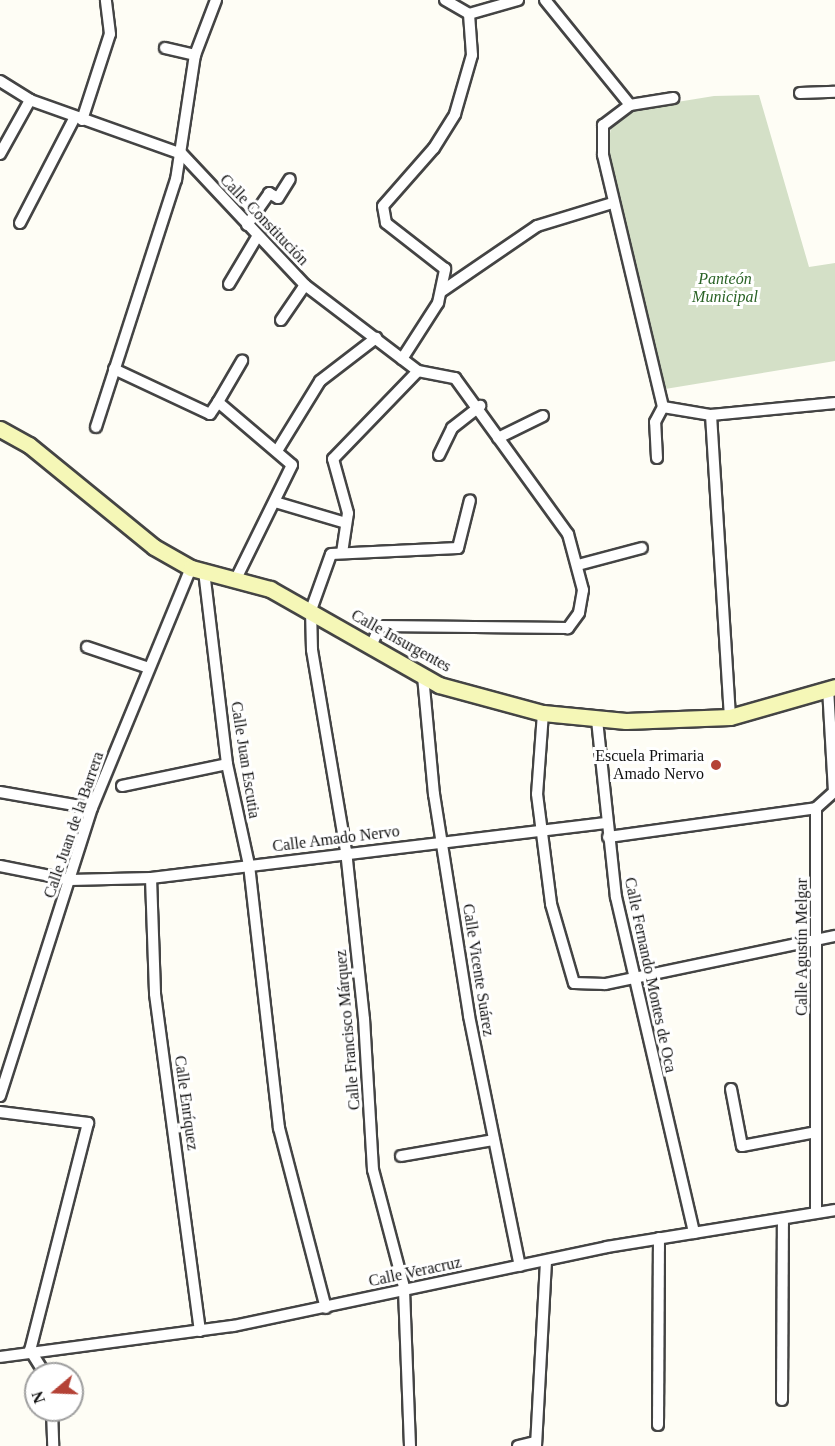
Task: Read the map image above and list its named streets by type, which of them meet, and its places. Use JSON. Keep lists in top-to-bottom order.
{
  "streets": {
    "main road": ["Calle Insurgentes"],
    "street": [
      "Calle Constitución",
      "Calle Juan Escutia",
      "Calle Juan de la Barrera",
      "Calle Amado Nervo",
      "Calle Agustín Melgar",
      "Calle Vicente Suárez",
      "Calle Fernando Montes de Oca",
      "Calle Francisco Márquez",
      "Calle Enríquez",
      "Calle Veracruz"
    ]
  },
  "crossings": [
    ["Calle Insurgentes", "Calle Juan Escutia"],
    ["Calle Insurgentes", "Calle Juan de la Barrera"],
    ["Calle Insurgentes", "Calle Vicente Suárez"],
    ["Calle Insurgentes", "Calle Fernando Montes de Oca"],
    ["Calle Insurgentes", "Calle Francisco Márquez"],
    ["Calle Juan Escutia", "Calle Juan de la Barrera"],
    ["Calle Juan Escutia", "Calle Amado Nervo"],
    ["Calle Juan Escutia", "Calle Veracruz"],
    ["Calle Juan de la Barrera", "Calle Amado Nervo"],
    ["Calle Amado Nervo", "Calle Vicente Suárez"],
    ["Calle Amado Nervo", "Calle Fernando Montes de Oca"],
    ["Calle Amado Nervo", "Calle Francisco Márquez"],
    ["Calle Amado Nervo", "Calle Enríquez"],
    ["Calle Agustín Melgar", "Calle Veracruz"],
    ["Calle Vicente Suárez", "Calle Veracruz"],
    ["Calle Fernando Montes de Oca", "Calle Veracruz"],
    ["Calle Francisco Márquez", "Calle Veracruz"],
    ["Calle Enríquez", "Calle Veracruz"]
  ],
  "parks": ["Panteón Municipal"],
  "places": ["Escuela Primaria Amado Nervo"],
  "north": "left"
}
